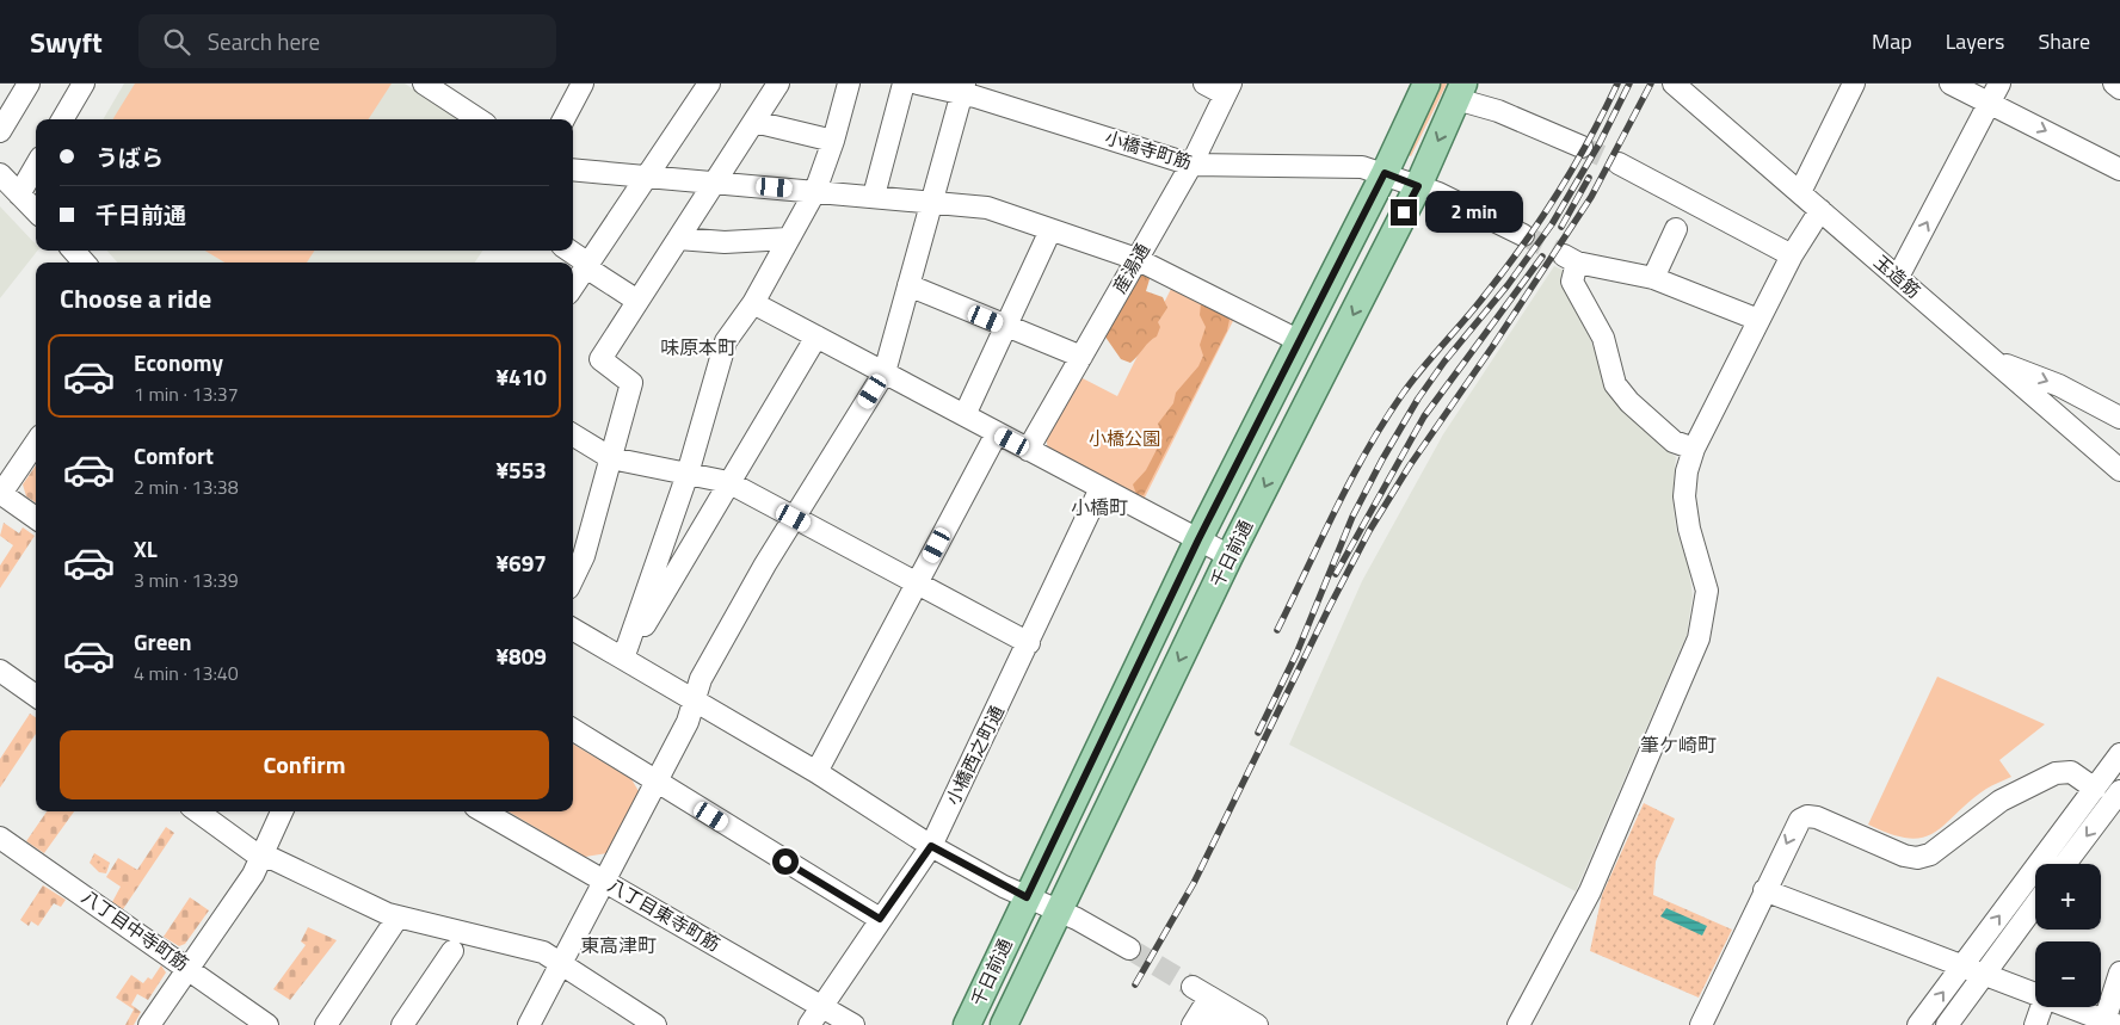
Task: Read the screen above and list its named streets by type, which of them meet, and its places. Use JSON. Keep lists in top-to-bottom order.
{
  "streets": {
    "main road": ["千日前通"],
    "street": [
      "小橋寺町筋",
      "産湯通",
      "玉造筋",
      "小橋西之町通",
      "八丁目東寺町筋",
      "八丁目中寺町筋"
    ]
  },
  "crossings": [
    ["小橋寺町筋", "産湯通"],
    ["小橋寺町筋", "千日前通"],
    ["小橋西之町通", "八丁目東寺町筋"]
  ],
  "districts": [
    "味原本町",
    "小橋町",
    "筆ケ崎町",
    "東高津町"
  ],
  "parks": ["小橋公園"],
  "page": {
    "header": "Swyft",
    "search": "Search here",
    "nav": ["Map", "Layers", "Share"],
    "banner": ["うばら", "千日前通"],
    "bubble": "2 min",
    "heading": "Choose a ride",
    "list": [
      {
        "name": "Economy",
        "note": "1 min · 13:37",
        "value": "¥410"
      },
      {
        "name": "Comfort",
        "note": "2 min · 13:38",
        "value": "¥553"
      },
      {
        "name": "XL",
        "note": "3 min · 13:39",
        "value": "¥697"
      },
      {
        "name": "Green",
        "note": "4 min · 13:40",
        "value": "¥809"
      }
    ],
    "buttons": "Confirm",
    "map_buttons": ["+", "−"]
  }
}
